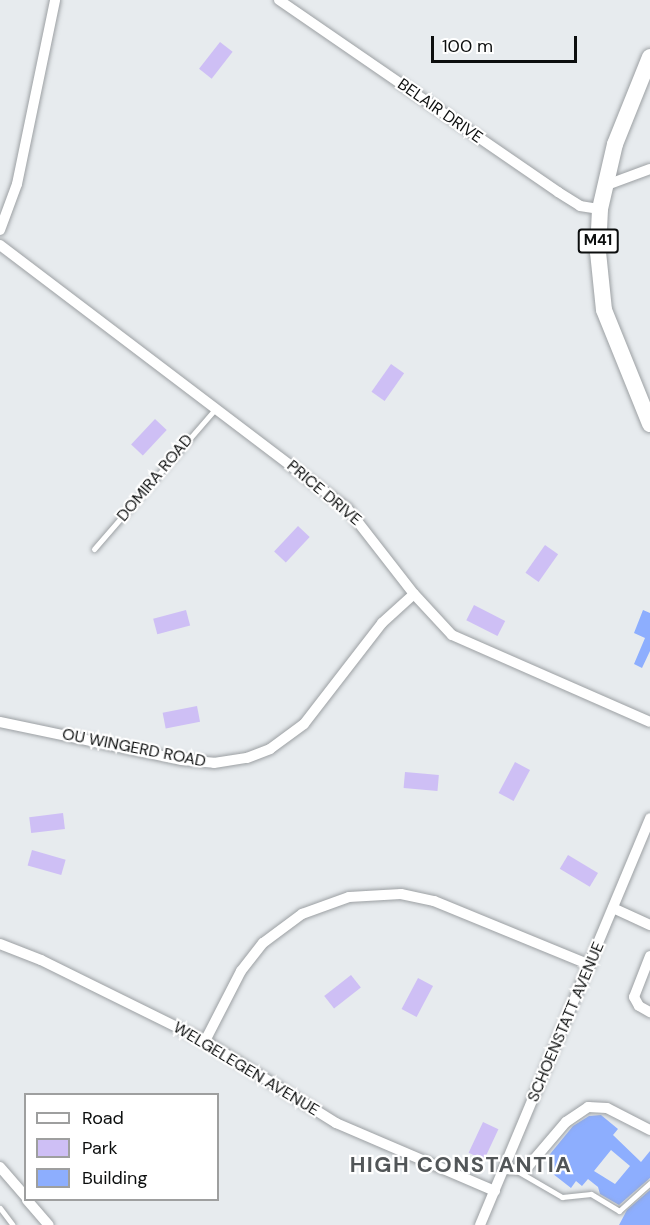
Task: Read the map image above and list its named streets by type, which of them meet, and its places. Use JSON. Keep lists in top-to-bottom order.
{
  "streets": {
    "main road": ["M41"],
    "street": [
      "BELAIR DRIVE",
      "PRICE DRIVE",
      "OU WINGERD ROAD",
      "SCHOENSTATT AVENUE",
      "WELGELEGEN AVENUE"
    ],
    "lane": ["DOMIRA ROAD"]
  },
  "crossings": [
    ["BELAIR DRIVE", "M41"],
    ["DOMIRA ROAD", "PRICE DRIVE"],
    ["PRICE DRIVE", "OU WINGERD ROAD"],
    ["SCHOENSTATT AVENUE", "WELGELEGEN AVENUE"]
  ],
  "districts": ["HIGH CONSTANTIA"],
  "legend": ["Road", "Park", "Building"],
  "scale_bar": "100 m"
}
